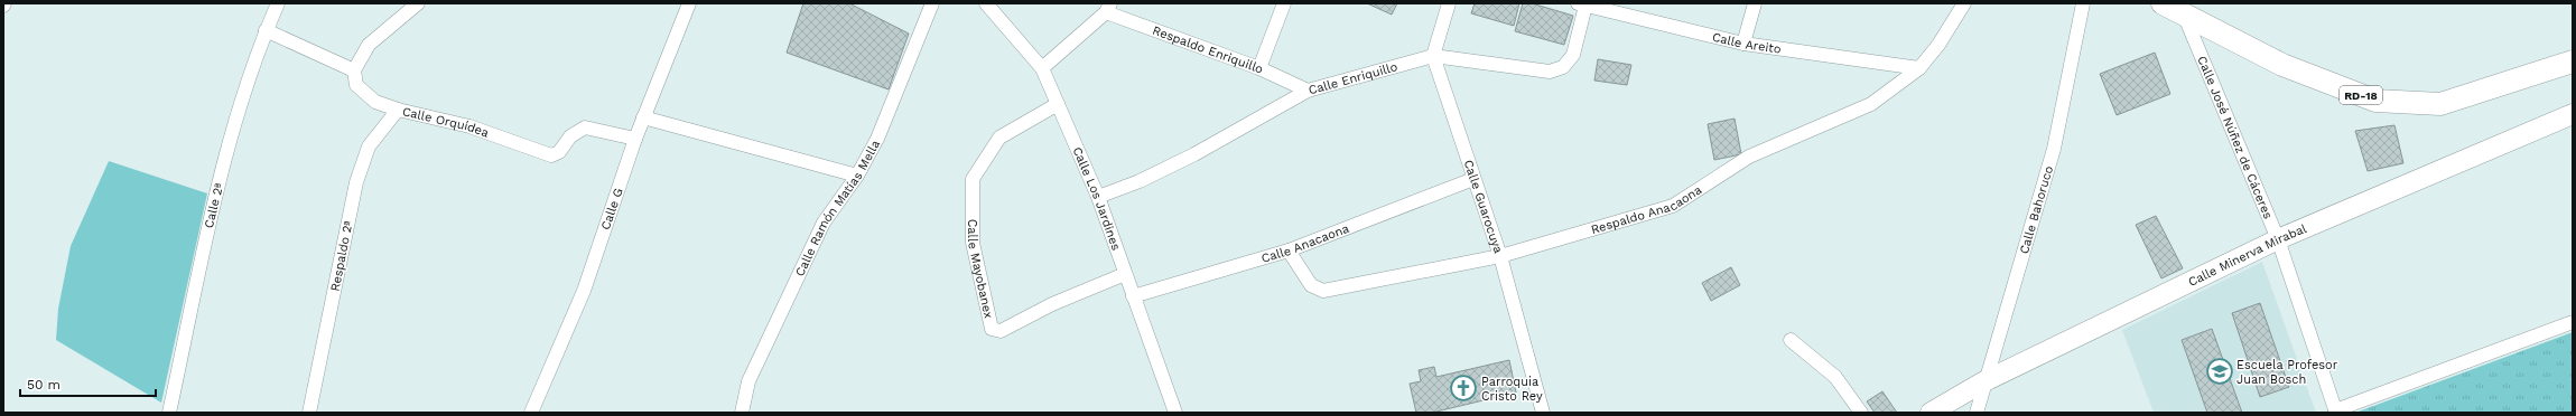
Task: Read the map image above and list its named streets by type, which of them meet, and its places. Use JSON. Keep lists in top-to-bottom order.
{
  "streets": {
    "main road": ["RD-18"],
    "street": [
      "Calle Areito",
      "Respaldo Enriquillo",
      "Calle Enriquillo",
      "Calle Orquídea",
      "Calle José Núñez de Cáceres",
      "Calle Los Jardines",
      "Calle 2ª",
      "Calle Guarocuya",
      "Calle Ramón Matías Mella",
      "Calle G",
      "Respaldo Anacaona",
      "Calle Bahoruco",
      "Calle Anacaona",
      "Calle Minerva Mirabal",
      "Respaldo 2ª",
      "Calle Mayobanex"
    ]
  },
  "crossings": [
    ["Calle Areito", "Calle Enriquillo"],
    ["Calle Areito", "Respaldo Anacaona"],
    ["Respaldo Enriquillo", "Calle Enriquillo"],
    ["Calle Enriquillo", "Calle Los Jardines"],
    ["Calle Enriquillo", "Calle Guarocuya"],
    ["RD-18", "Calle José Núñez de Cáceres"],
    ["Calle Orquídea", "Calle G"],
    ["Calle Orquídea", "Respaldo 2ª"],
    ["Calle José Núñez de Cáceres", "Calle Minerva Mirabal"],
    ["Calle Los Jardines", "Calle Anacaona"],
    ["Calle Los Jardines", "Calle Mayobanex"],
    ["Calle Guarocuya", "Respaldo Anacaona"],
    ["Calle Guarocuya", "Calle Anacaona"],
    ["Respaldo Anacaona", "Calle Anacaona"],
    ["Calle Bahoruco", "Calle Minerva Mirabal"]
  ],
  "places": {
    "school or university": ["Escuela Profesor Juan Bosch"],
    "church": ["Parroquia Cristo Rey"]
  },
  "scale_bar": "50 m"
}
